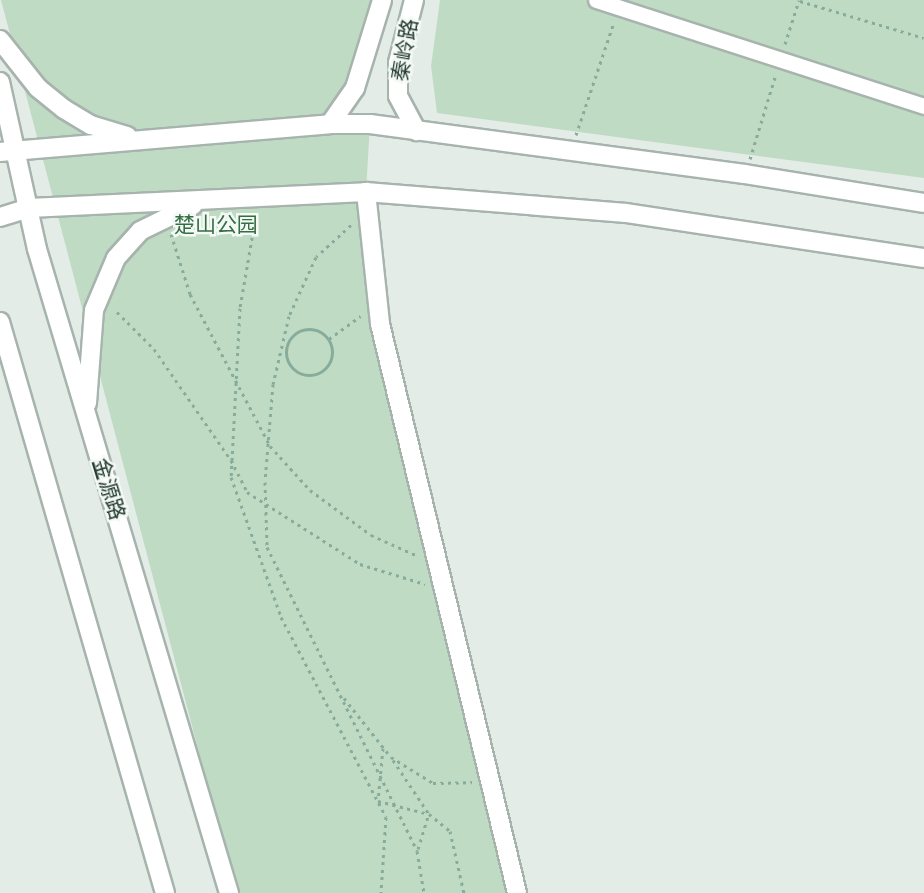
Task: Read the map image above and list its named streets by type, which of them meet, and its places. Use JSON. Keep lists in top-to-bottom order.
{
  "streets": {
    "main road": ["秦岭路", "金源路"]
  },
  "parks": ["楚山公园"]
}
